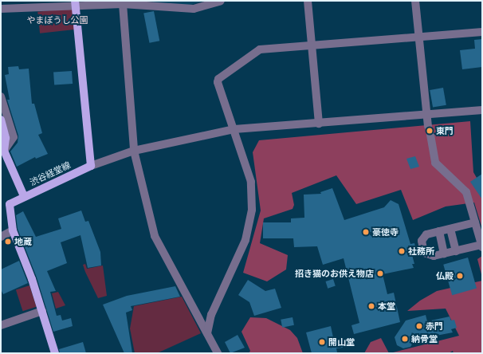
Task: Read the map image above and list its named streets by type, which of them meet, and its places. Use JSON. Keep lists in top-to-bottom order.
{
  "streets": {
    "main road": ["渋谷経堂線"]
  },
  "parks": ["やまぼうし公園"],
  "places": [
    "東門",
    "豪徳寺",
    "地蔵",
    "社務所",
    "招き猫のお供え物店",
    "仏殿",
    "本堂",
    "赤門",
    "納骨堂",
    "開山堂"
  ]
}
